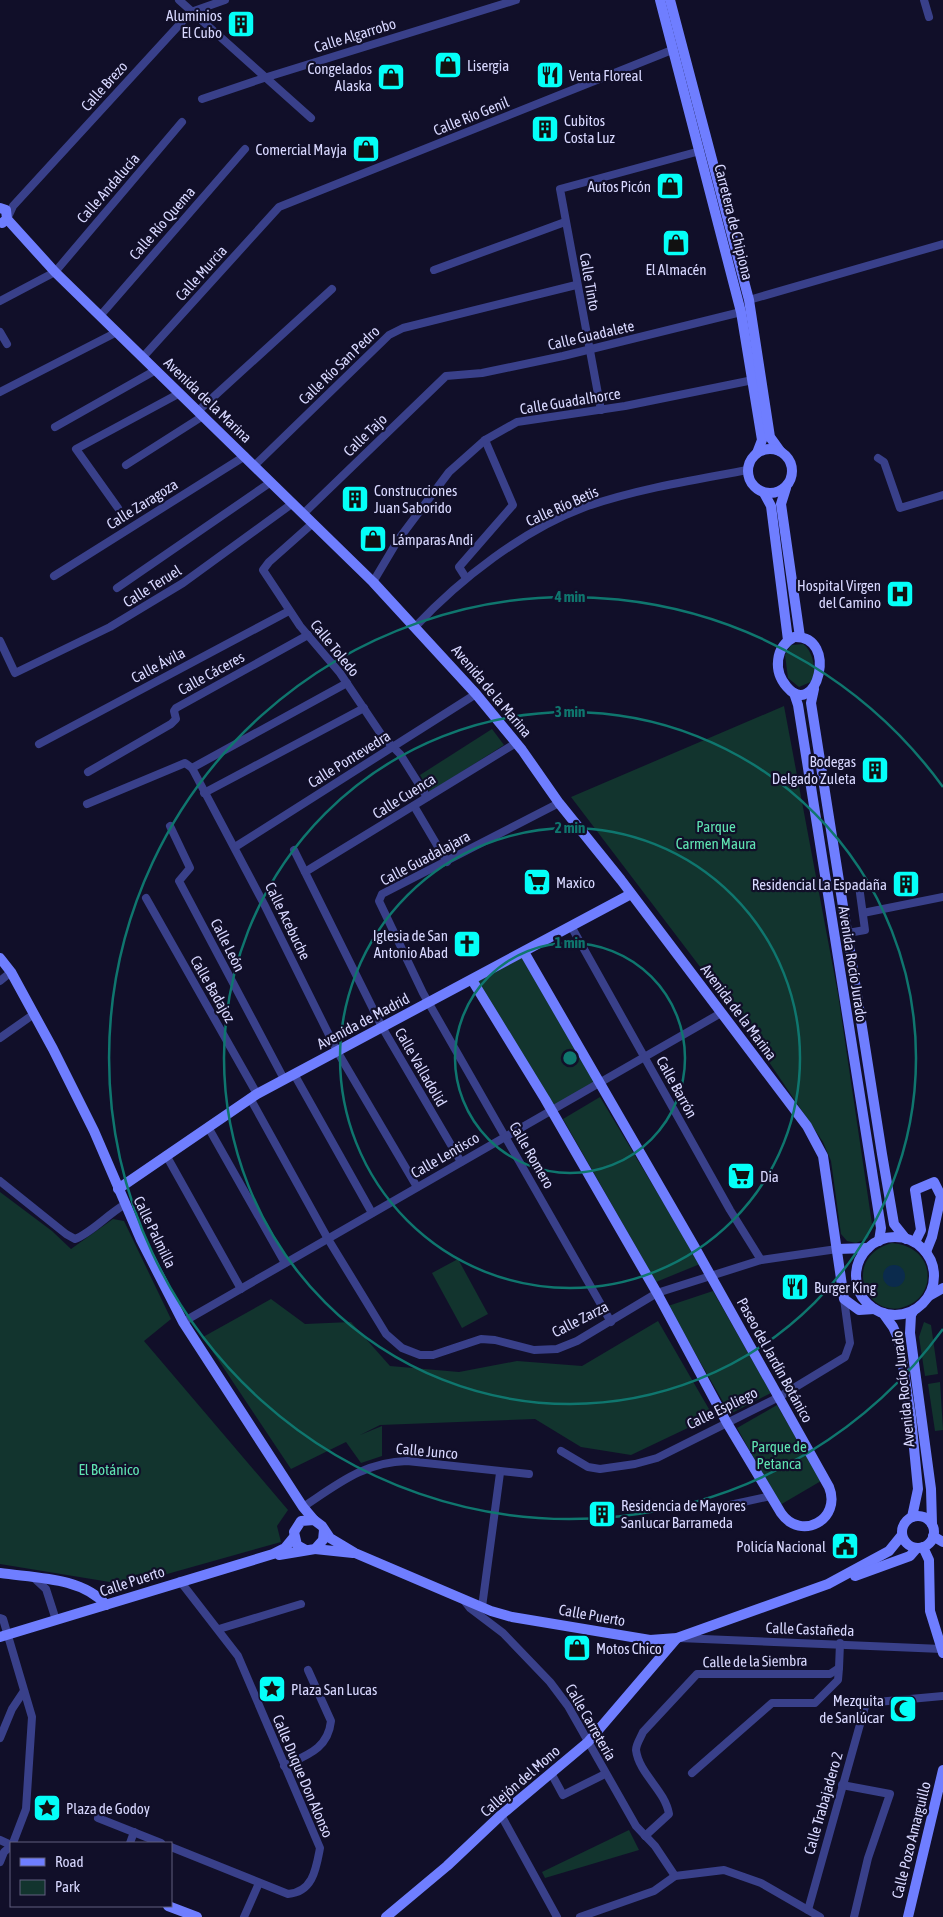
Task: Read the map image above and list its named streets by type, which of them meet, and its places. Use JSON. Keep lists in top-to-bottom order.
{
  "streets": {
    "street": [
      "Calle Algarrobo",
      "Calle Brezo",
      "Calle Río Genil",
      "Calle Andalucía",
      "Carretera de Chipiona",
      "Calle Río Quema",
      "Calle Murcia",
      "Calle Tinto",
      "Calle Guadalete",
      "Calle Río San Pedro",
      "Avenida de la Marina",
      "Calle Guadalhorce",
      "Calle Tajo",
      "Calle Zaragoza",
      "Calle Río Betis",
      "Calle Teruel",
      "Calle Toledo",
      "Calle Ávila",
      "Calle Cáceres",
      "Calle Pontevedra",
      "Calle Cuenca",
      "Calle Guadalajara",
      "Calle Acebuche",
      "Calle León",
      "Avenida Rocío Jurado",
      "Calle Badajoz",
      "Avenida de Madrid",
      "Calle Valladolid",
      "Calle Barrón",
      "Calle Lentisco",
      "Calle Romero",
      "Calle Palmilla",
      "Calle Zarza",
      "Paseo del Jardín Botánico",
      "Calle Espliego",
      "Calle Junco",
      "Calle Puerto",
      "Calle Castañeda",
      "Calle de la Siembra",
      "Calle Carretería",
      "Calle Duque Don Alonso",
      "Callejón del Mono",
      "Calle Trabajadero 2",
      "Calle Pozo Amarguillo"
    ]
  },
  "crossings": [
    ["Calle Brezo", "Avenida de la Marina"],
    ["Calle Río Genil", "Carretera de Chipiona"],
    ["Calle Río Genil", "Calle Murcia"],
    ["Calle Andalucía", "Avenida de la Marina"],
    ["Carretera de Chipiona", "Calle Tinto"],
    ["Carretera de Chipiona", "Calle Guadalete"],
    ["Carretera de Chipiona", "Calle Guadalhorce"],
    ["Carretera de Chipiona", "Calle Río Betis"],
    ["Calle Río Quema", "Avenida de la Marina"],
    ["Calle Murcia", "Avenida de la Marina"],
    ["Calle Tinto", "Calle Guadalete"],
    ["Calle Tinto", "Calle Río San Pedro"],
    ["Calle Tinto", "Calle Guadalhorce"],
    ["Calle Guadalete", "Calle Tajo"],
    ["Calle Río San Pedro", "Avenida de la Marina"],
    ["Avenida de la Marina", "Calle Guadalhorce"],
    ["Avenida de la Marina", "Calle Tajo"],
    ["Avenida de la Marina", "Calle Zaragoza"],
    ["Avenida de la Marina", "Calle Río Betis"],
    ["Avenida de la Marina", "Calle Teruel"],
    ["Avenida de la Marina", "Calle Toledo"],
    ["Avenida de la Marina", "Calle Pontevedra"],
    ["Avenida de la Marina", "Calle Cuenca"],
    ["Avenida de la Marina", "Calle Guadalajara"],
    ["Avenida de la Marina", "Avenida de Madrid"],
    ["Avenida de la Marina", "Calle Lentisco"],
    ["Avenida de la Marina", "Calle Zarza"],
    ["Avenida de la Marina", "Calle Espliego"],
    ["Calle Toledo", "Calle Ávila"],
    ["Calle Toledo", "Calle Cáceres"],
    ["Calle Toledo", "Calle Pontevedra"],
    ["Calle Toledo", "Calle Cuenca"],
    ["Calle Pontevedra", "Calle Acebuche"],
    ["Calle Cuenca", "Calle Valladolid"],
    ["Calle Guadalajara", "Avenida de Madrid"],
    ["Calle Guadalajara", "Calle Romero"],
    ["Calle Acebuche", "Avenida de Madrid"],
    ["Calle Acebuche", "Calle Lentisco"],
    ["Calle León", "Avenida de Madrid"],
    ["Avenida Rocío Jurado", "Calle Zarza"],
    ["Avenida Rocío Jurado", "Calle Puerto"],
    ["Calle Badajoz", "Avenida de Madrid"],
    ["Calle Badajoz", "Calle Lentisco"],
    ["Calle Badajoz", "Calle Zarza"],
    ["Avenida de Madrid", "Calle Valladolid"],
    ["Avenida de Madrid", "Calle Barrón"],
    ["Avenida de Madrid", "Calle Romero"],
    ["Avenida de Madrid", "Calle Palmilla"],
    ["Avenida de Madrid", "Paseo del Jardín Botánico"],
    ["Calle Valladolid", "Calle Lentisco"],
    ["Calle Barrón", "Calle Lentisco"],
    ["Calle Barrón", "Calle Zarza"],
    ["Calle Lentisco", "Calle Romero"],
    ["Calle Lentisco", "Calle Palmilla"],
    ["Calle Lentisco", "Calle Zarza"],
    ["Calle Lentisco", "Paseo del Jardín Botánico"],
    ["Calle Romero", "Calle Zarza"],
    ["Calle Palmilla", "Calle Junco"],
    ["Calle Palmilla", "Calle Puerto"],
    ["Calle Zarza", "Paseo del Jardín Botánico"],
    ["Calle Zarza", "Calle Espliego"],
    ["Paseo del Jardín Botánico", "Calle Espliego"],
    ["Calle Puerto", "Calle Castañeda"],
    ["Calle Puerto", "Calle Carretería"],
    ["Calle Puerto", "Calle Duque Don Alonso"],
    ["Calle Puerto", "Callejón del Mono"],
    ["Calle Castañeda", "Callejón del Mono"],
    ["Calle de la Siembra", "Calle Carretería"],
    ["Calle Carretería", "Callejón del Mono"]
  ],
  "parks": ["Parque Carmen Maura", "Parque de Petanca", "El Botánico"],
  "places": {
    "building": [
      "Aluminios El Cubo",
      "Cubitos Costa Luz",
      "Construcciones Juan Saborido",
      "Bodegas Delgado Zuleta",
      "Residencial La Espadaña",
      "Residencia de Mayores Sanlucar Barrameda"
    ],
    "shop": [
      "Lisergia",
      "Congelados Alaska",
      "Comercial Mayja",
      "Autos Picón",
      "El Almacén",
      "Lámparas Andi",
      "Motos Chico"
    ],
    "restaurant": ["Venta Floreal", "Burger King"],
    "hospital": ["Hospital Virgen del Camino"],
    "supermarket": ["Maxico", "Dia"],
    "church": ["Iglesia de San Antonio Abad"],
    "public building": ["Policía Nacional"],
    "place": ["Plaza San Lucas", "Plaza de Godoy"],
    "mosque": ["Mezquita de Sanlúcar"]
  },
  "legend": ["Road", "Park"],
  "rings": [
    "4 min",
    "3 min",
    "2 min",
    "1 min"
  ]
}
